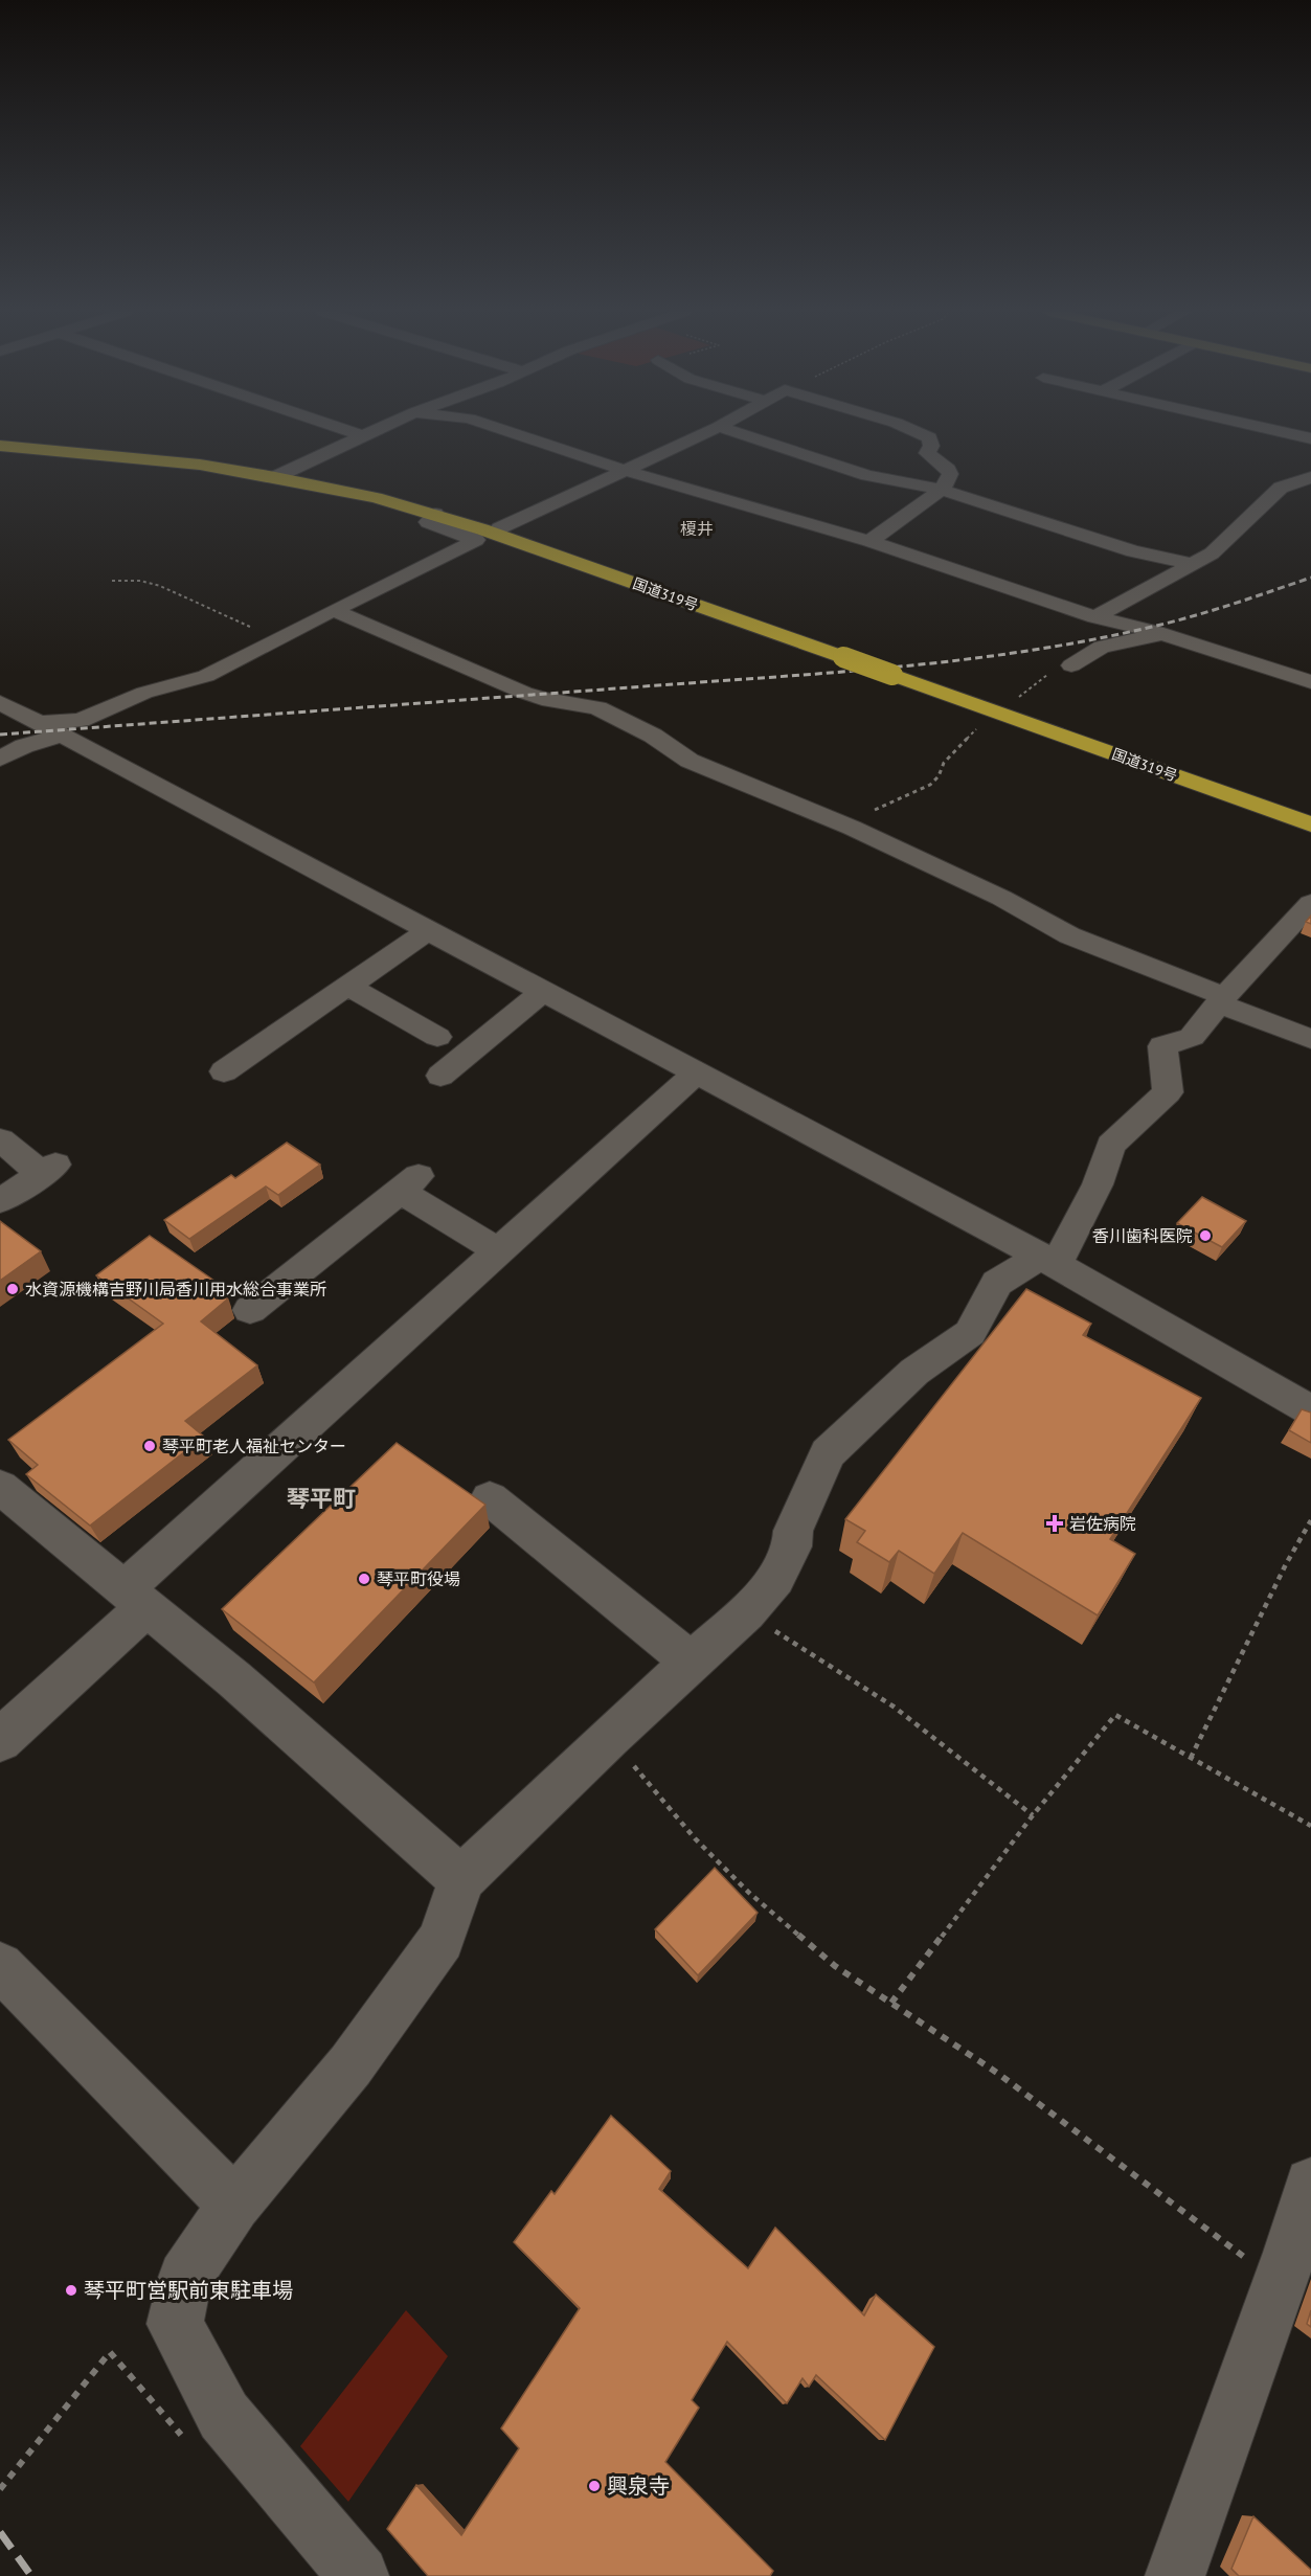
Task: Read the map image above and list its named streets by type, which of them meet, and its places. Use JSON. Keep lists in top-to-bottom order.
{
  "streets": {
    "highway": ["国道319号"]
  },
  "districts": ["榎井", "琴平町"],
  "places": {
    "other": [
      "香川歯科医院",
      "水資源機構吉野川局香川用水総合事業所",
      "琴平町老人福祉センター",
      "琴平町役場",
      "琴平町営駅前東駐車場",
      "興泉寺"
    ],
    "health": ["岩佐病院"]
  }
}
